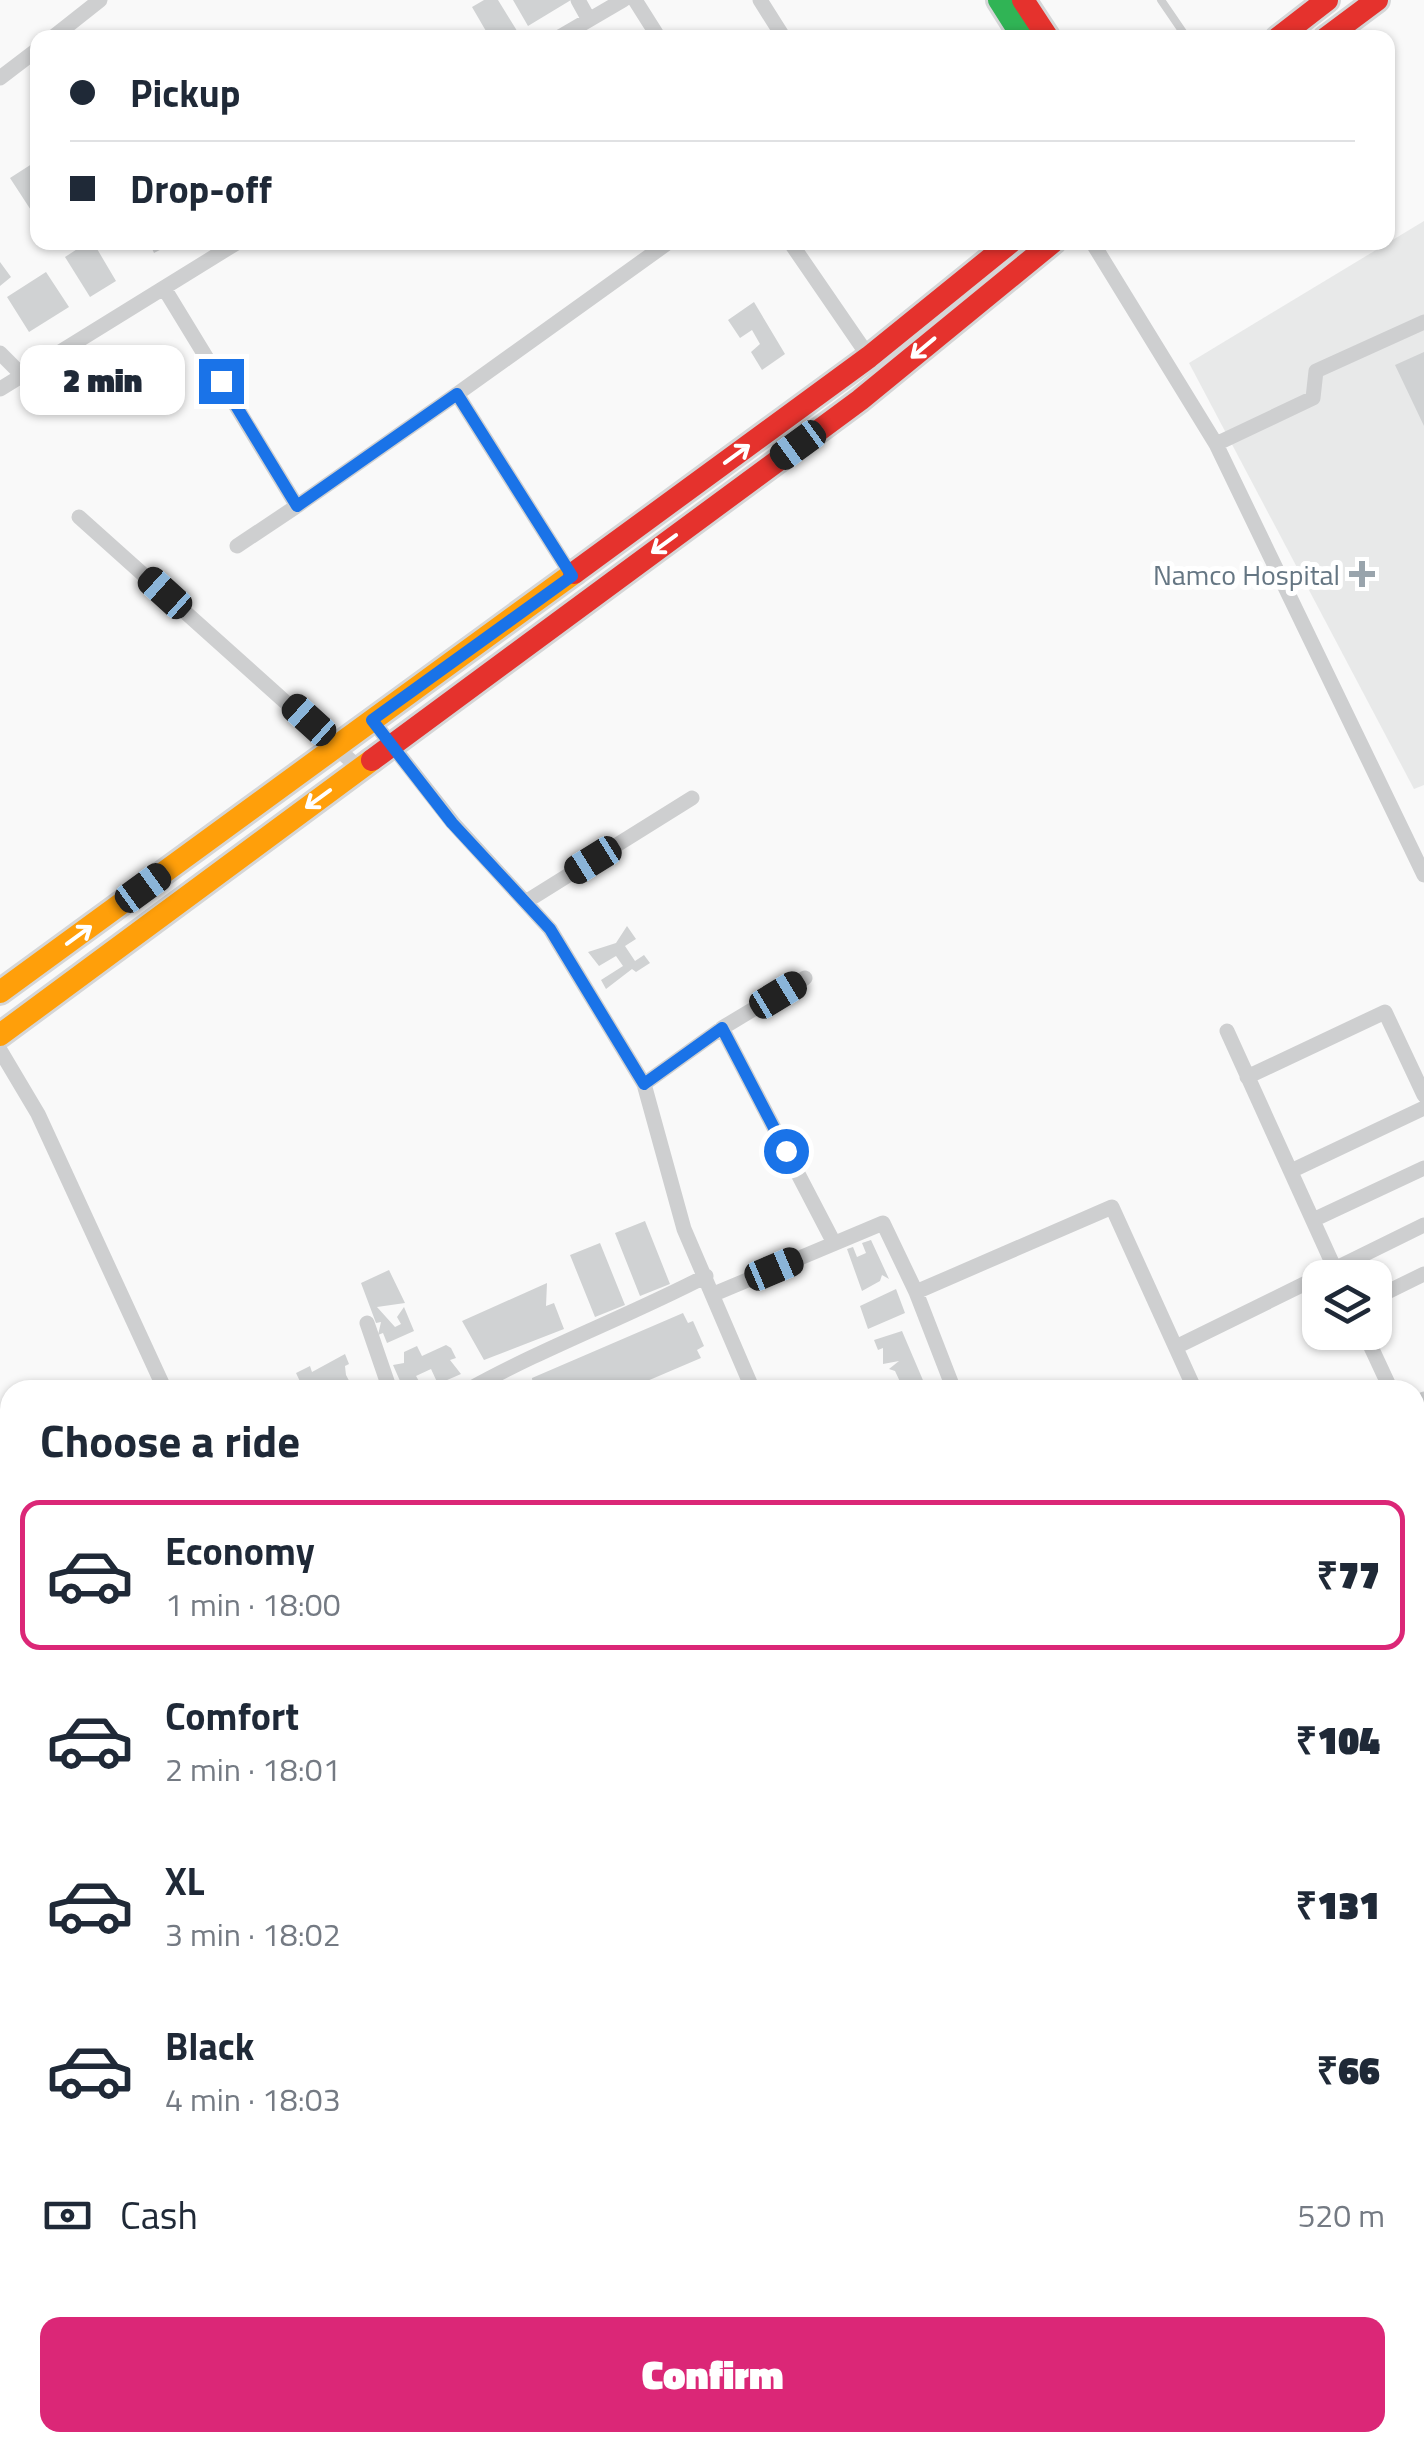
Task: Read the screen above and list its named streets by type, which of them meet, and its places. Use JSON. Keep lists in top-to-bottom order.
{
  "places": {
    "health": ["Namco Hospital"]
  },
  "page": {
    "banner": ["Pickup", "Drop-off"],
    "bubble": "2 min",
    "heading": "Choose a ride",
    "list": [
      {
        "name": "Economy",
        "note": "1 min · 18:00",
        "value": "₹77"
      },
      {
        "name": "Comfort",
        "note": "2 min · 18:01",
        "value": "₹104"
      },
      {
        "name": "XL",
        "note": "3 min · 18:02",
        "value": "₹131"
      },
      {
        "name": "Black",
        "note": "4 min · 18:03",
        "value": "₹66"
      }
    ],
    "pay": ["Cash", "520 m"],
    "buttons": "Confirm"
  }
}
